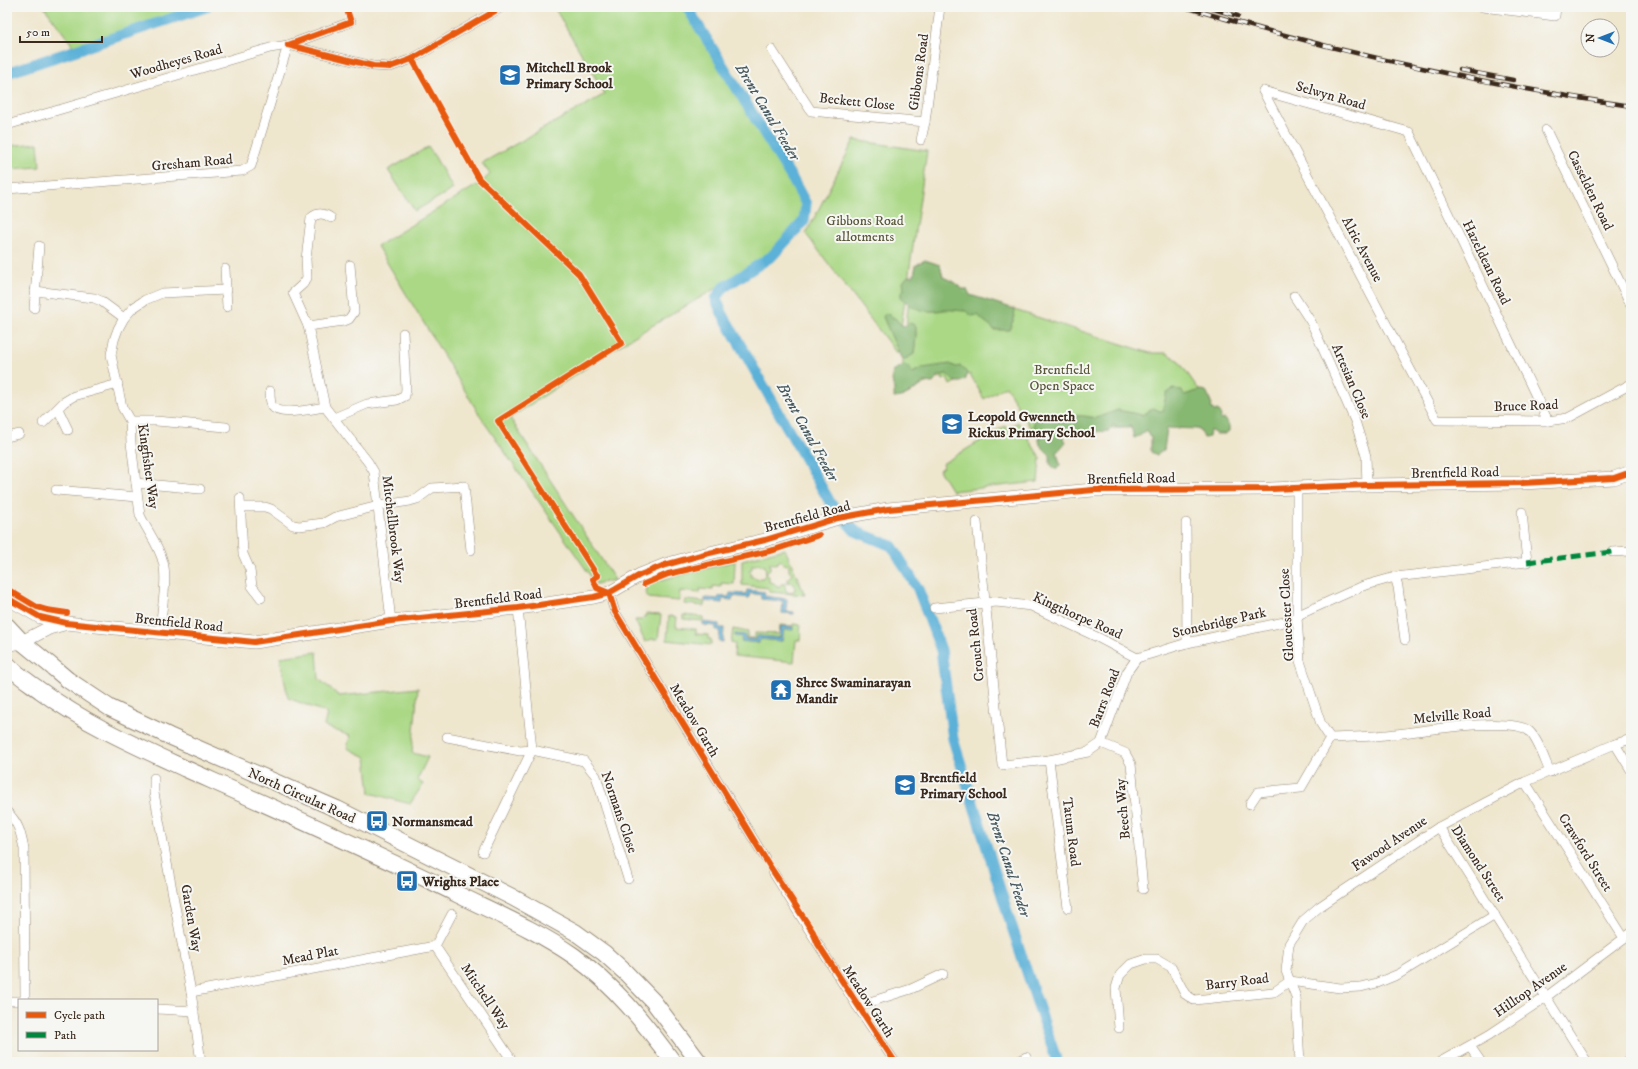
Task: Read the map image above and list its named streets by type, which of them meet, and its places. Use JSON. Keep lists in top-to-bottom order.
{
  "streets": {
    "highway": ["North Circular Road"],
    "street": [
      "Woodheyes Road",
      "Gibbons Road",
      "Selwyn Road",
      "Beckett Close",
      "Gresham Road",
      "Casselden Road",
      "Alric Avenue",
      "Hazeldean Road",
      "Artesian Close",
      "Bruce Road",
      "Kingfisher Way",
      "Brentfield Road",
      "Mitchellbrook Way",
      "Kingthorpe Road",
      "Gloucester Close",
      "Stonebridge Park",
      "Crouch Road",
      "Barrs Road",
      "Melville Road",
      "Meadow Garth",
      "Beech Way",
      "Normans Close",
      "Tatum Road",
      "Fawood Avenue",
      "Crawford Street",
      "Diamond Street",
      "Garden Way",
      "Mead Plat",
      "Barry Road",
      "Hilltop Avenue",
      "Mitchell Way"
    ]
  },
  "crossings": [
    ["Woodheyes Road", "Gresham Road"],
    ["Gibbons Road", "Beckett Close"],
    ["Selwyn Road", "Alric Avenue"],
    ["Selwyn Road", "Hazeldean Road"],
    ["Alric Avenue", "Bruce Road"],
    ["Hazeldean Road", "Bruce Road"],
    ["Artesian Close", "Brentfield Road"],
    ["Kingfisher Way", "Brentfield Road"],
    ["Brentfield Road", "Mitchellbrook Way"],
    ["Brentfield Road", "Gloucester Close"],
    ["Brentfield Road", "Meadow Garth"],
    ["Brentfield Road", "North Circular Road"],
    ["Kingthorpe Road", "Stonebridge Park"],
    ["Kingthorpe Road", "Crouch Road"],
    ["Kingthorpe Road", "Barrs Road"],
    ["Gloucester Close", "Stonebridge Park"],
    ["Gloucester Close", "Melville Road"],
    ["Stonebridge Park", "Barrs Road"],
    ["Crouch Road", "Barrs Road"],
    ["Barrs Road", "Beech Way"],
    ["Barrs Road", "Tatum Road"],
    ["Melville Road", "Fawood Avenue"],
    ["Fawood Avenue", "Crawford Street"],
    ["Fawood Avenue", "Diamond Street"],
    ["Fawood Avenue", "Barry Road"],
    ["Crawford Street", "Hilltop Avenue"],
    ["Diamond Street", "Barry Road"],
    ["Diamond Street", "Hilltop Avenue"],
    ["Garden Way", "Mead Plat"],
    ["Mead Plat", "Mitchell Way"]
  ],
  "water": ["Brent Canal Feeder"],
  "parks": ["Gibbons Road allotments", "Brentfield Open Space"],
  "places": {
    "school or university": ["Mitchell Brook Primary School", "Leopold Gwenneth Rickus Primary School", "Brentfield Primary School"],
    "temple": ["Shree Swaminarayan Mandir"],
    "bus stop": ["Normansmead", "Wrights Place"]
  },
  "legend": ["Cycle path", "Path"],
  "scale_bar": "50 m",
  "north": "left"
}
